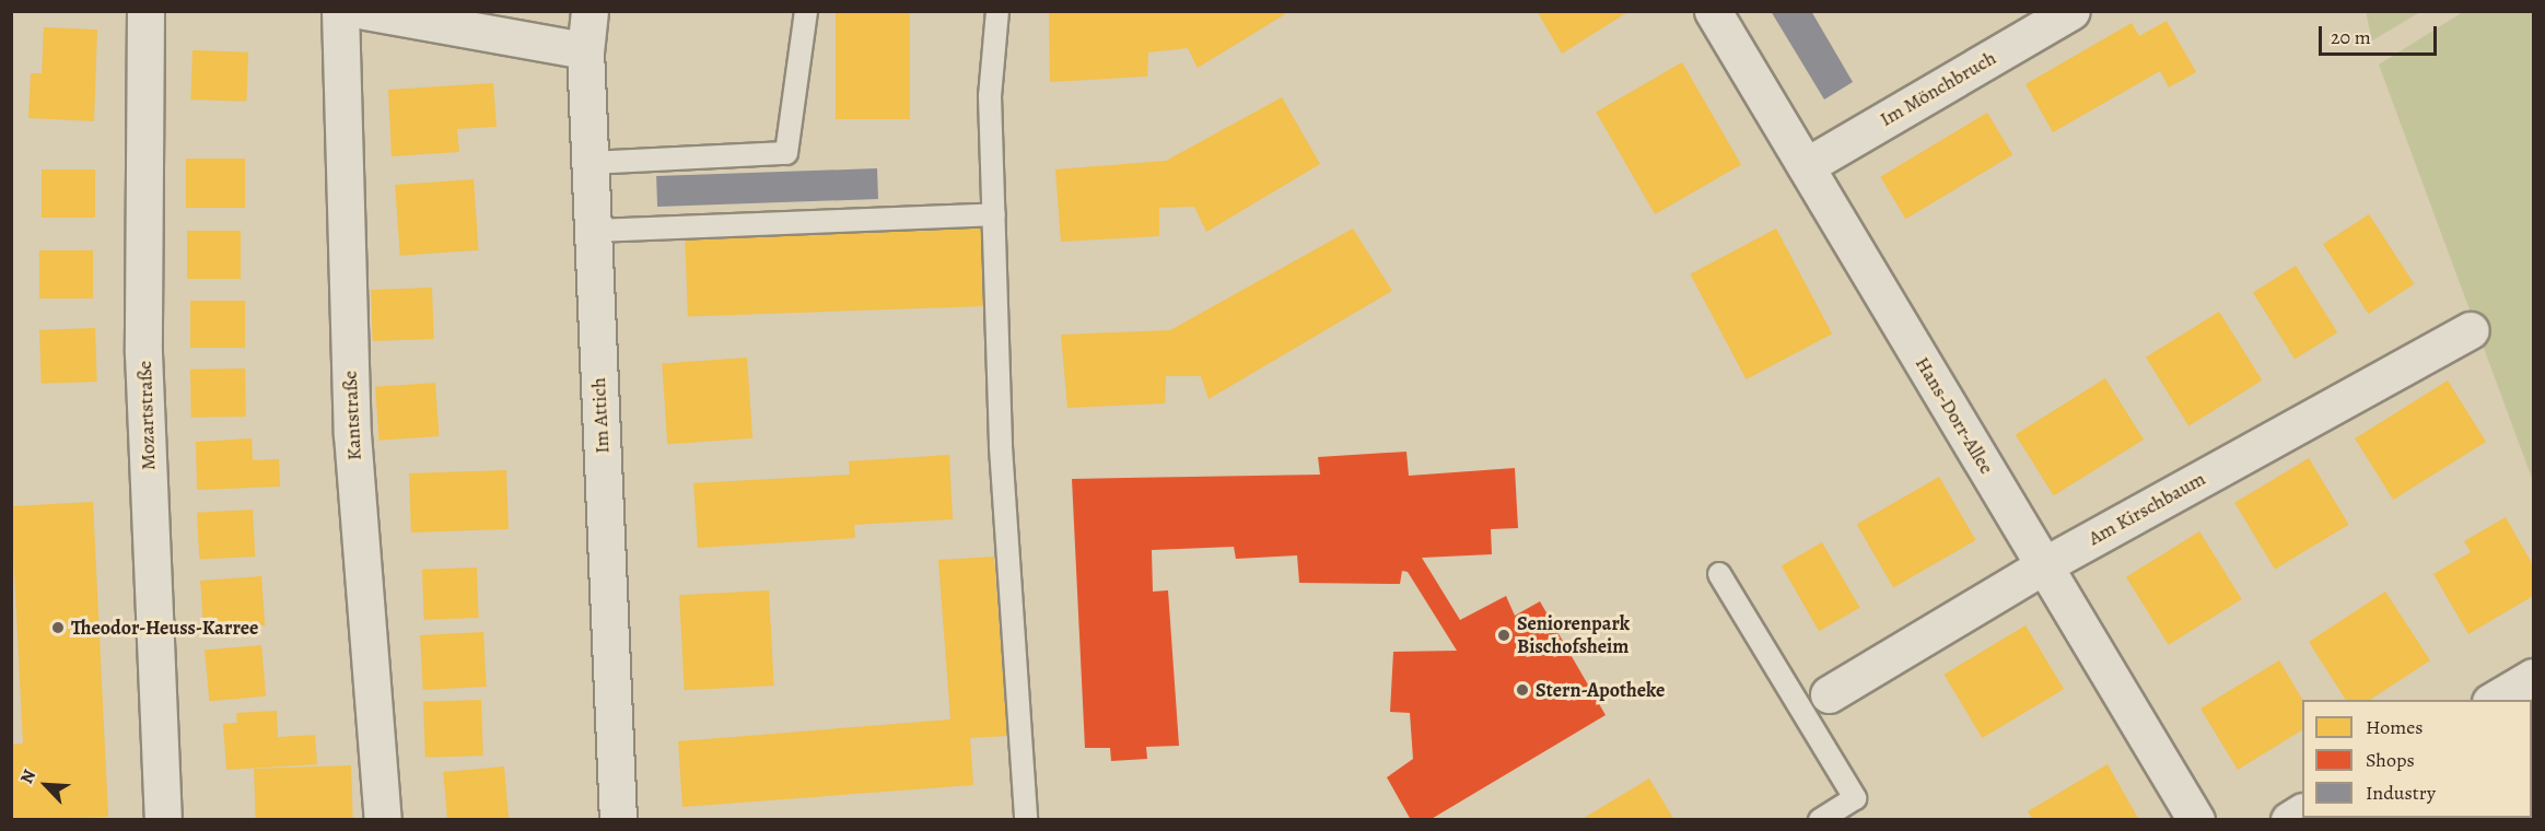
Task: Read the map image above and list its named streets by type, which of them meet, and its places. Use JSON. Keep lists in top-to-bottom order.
{
  "streets": {
    "street": [
      "Im Mönchbruch",
      "Mozartstraße",
      "Kantstraße",
      "Im Attich",
      "Hans-Dorr-Allee",
      "Am Kirschbaum"
    ]
  },
  "crossings": [
    ["Im Mönchbruch", "Hans-Dorr-Allee"],
    ["Hans-Dorr-Allee", "Am Kirschbaum"]
  ],
  "places": ["Theodor-Heuss-Karree", "Seniorenpark Bischofsheim", "Stern-Apotheke"],
  "legend": ["Homes", "Shops", "Industry"],
  "scale_bar": "20 m",
  "north": "top left"
}
